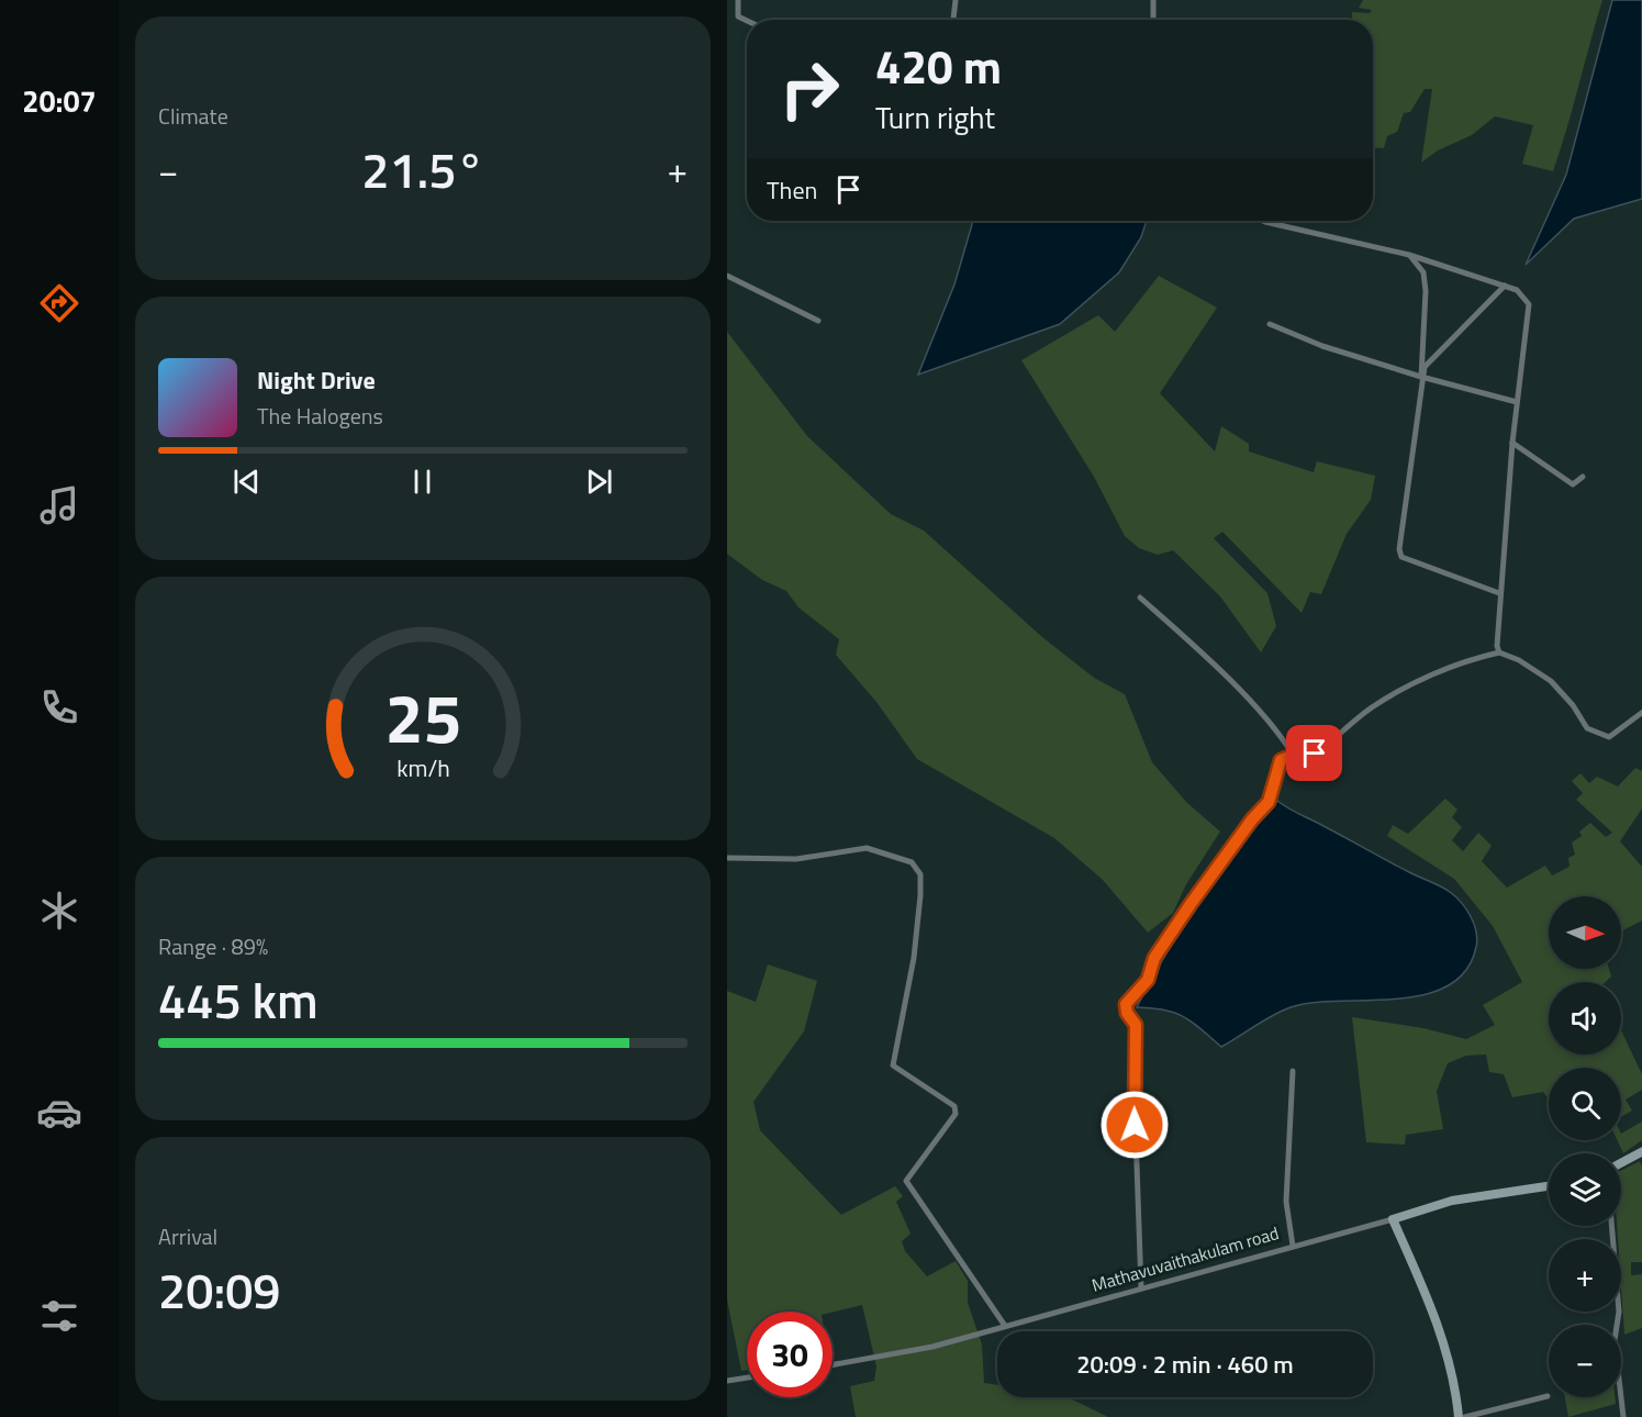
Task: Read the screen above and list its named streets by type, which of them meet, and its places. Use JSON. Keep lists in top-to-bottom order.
{
  "streets": {
    "street": ["Mathavuvaithakulam road"]
  },
  "north": "right",
  "page": {
    "tabs": "20:07",
    "tile": [
      "Climate",
      ["Range · 89%", "445 km"],
      ["Arrival", "20:09"]
    ],
    "turn": ["420 m", "Turn right"],
    "heat": ["−", "21.5°", "+"],
    "then": "Then",
    "song": ["Night Drive", "The Halogens"],
    "map_buttons": ["+", "−"],
    "limit": "30",
    "trip": "20:09 · 2 min · 460 m",
    "gauge": ["25", "km/h"]
  }
}
